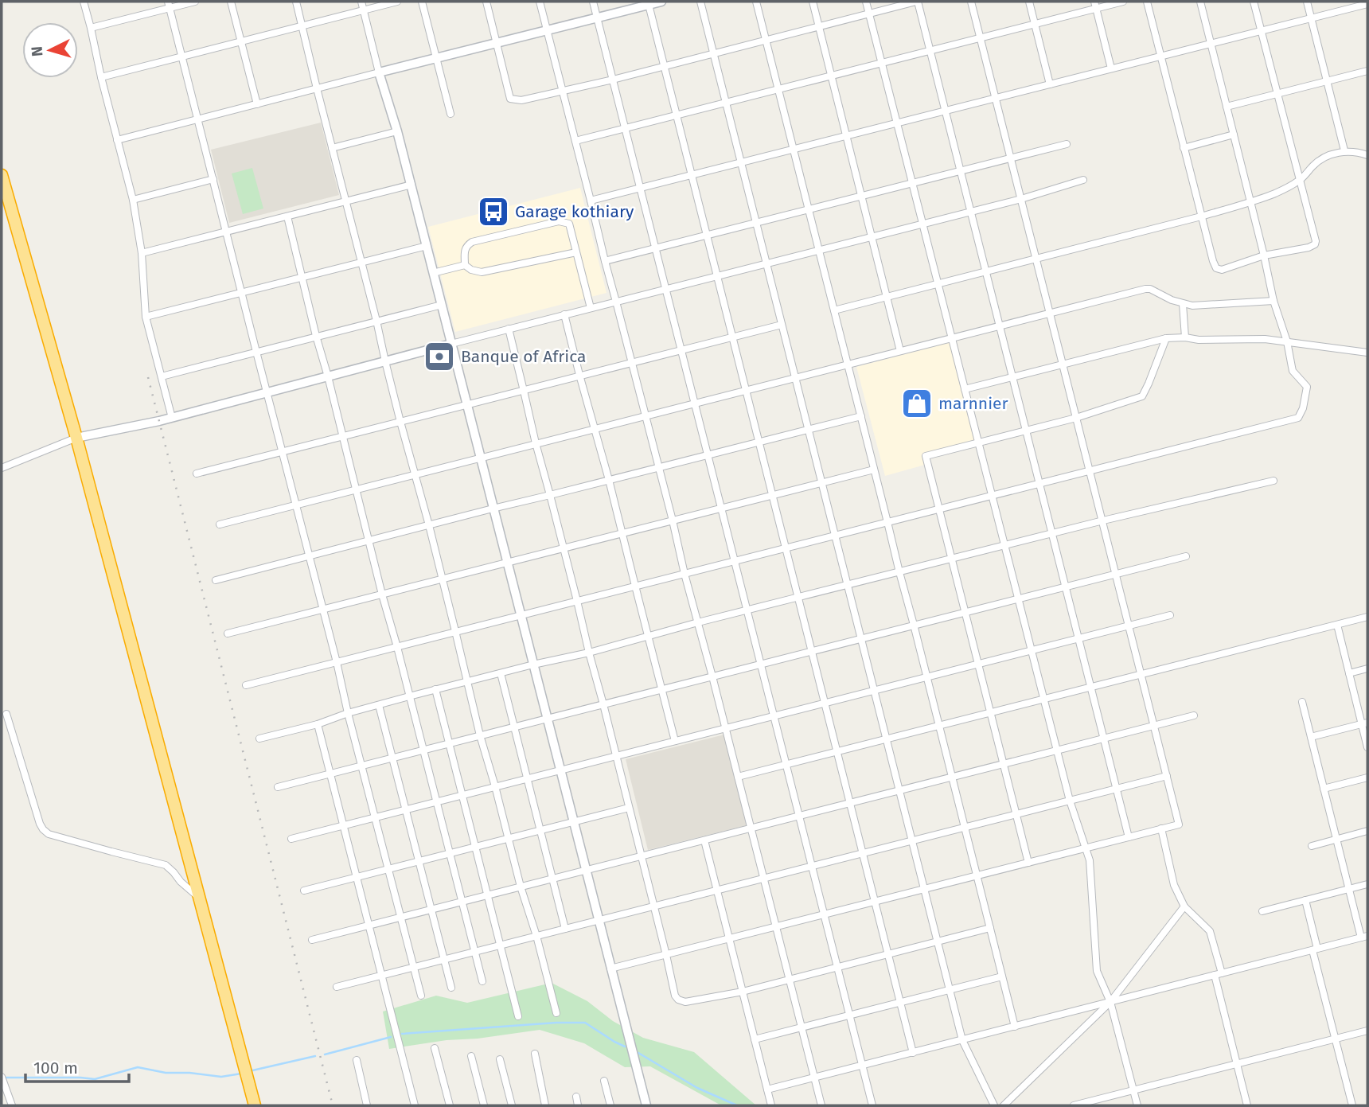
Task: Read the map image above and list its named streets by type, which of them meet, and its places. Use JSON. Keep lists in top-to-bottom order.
{
  "places": {
    "bus stop": ["Garage kothiary"],
    "bank": ["Banque of Africa"],
    "shop": ["marnnier"]
  },
  "scale_bar": "100 m",
  "north": "left"
}
